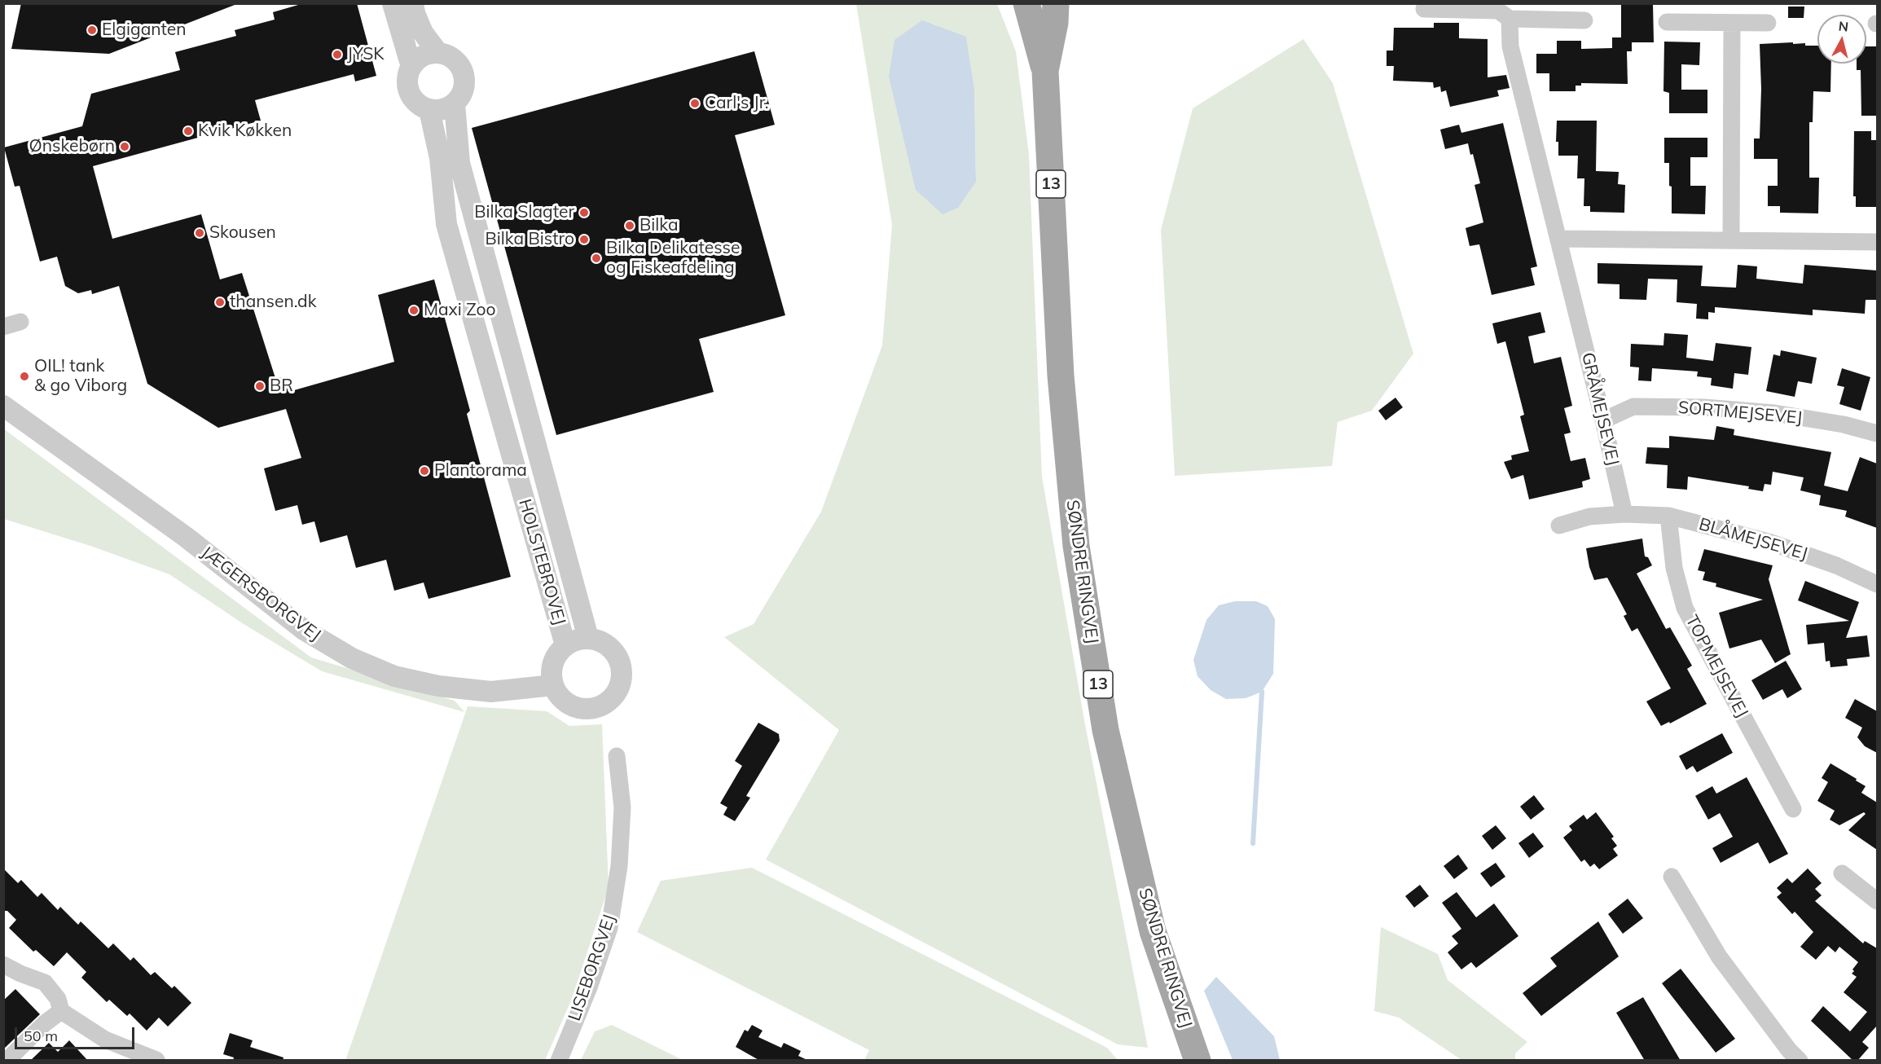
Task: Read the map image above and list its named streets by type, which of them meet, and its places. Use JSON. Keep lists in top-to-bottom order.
{
  "streets": {
    "main road": ["13", "SØNDRE RINGVEJ"],
    "street": [
      "GRÅMEJSEVEJ",
      "SORTMEJSEVEJ",
      "BLÅMEJSEVEJ",
      "HOLSTEBROVEJ",
      "JÆGERSBORGVEJ",
      "TOPMEJSEVEJ",
      "LISEBORGVEJ"
    ]
  },
  "crossings": [
    ["GRÅMEJSEVEJ", "SORTMEJSEVEJ"],
    ["GRÅMEJSEVEJ", "BLÅMEJSEVEJ"],
    ["BLÅMEJSEVEJ", "TOPMEJSEVEJ"],
    ["HOLSTEBROVEJ", "JÆGERSBORGVEJ"]
  ],
  "places": [
    "Elgiganten",
    "JYSK",
    "Carl's Jr.",
    "Kvik Køkken",
    "Ønskebørn",
    "Bilka Slagter",
    "Bilka",
    "Skousen",
    "Bilka Bistro",
    "Bilka Delikatesse og Fiskeafdeling",
    "thansen.dk",
    "Maxi Zoo",
    "OIL! tank & go Viborg",
    "BR",
    "Plantorama"
  ],
  "scale_bar": "50 m",
  "north": "top"
}
